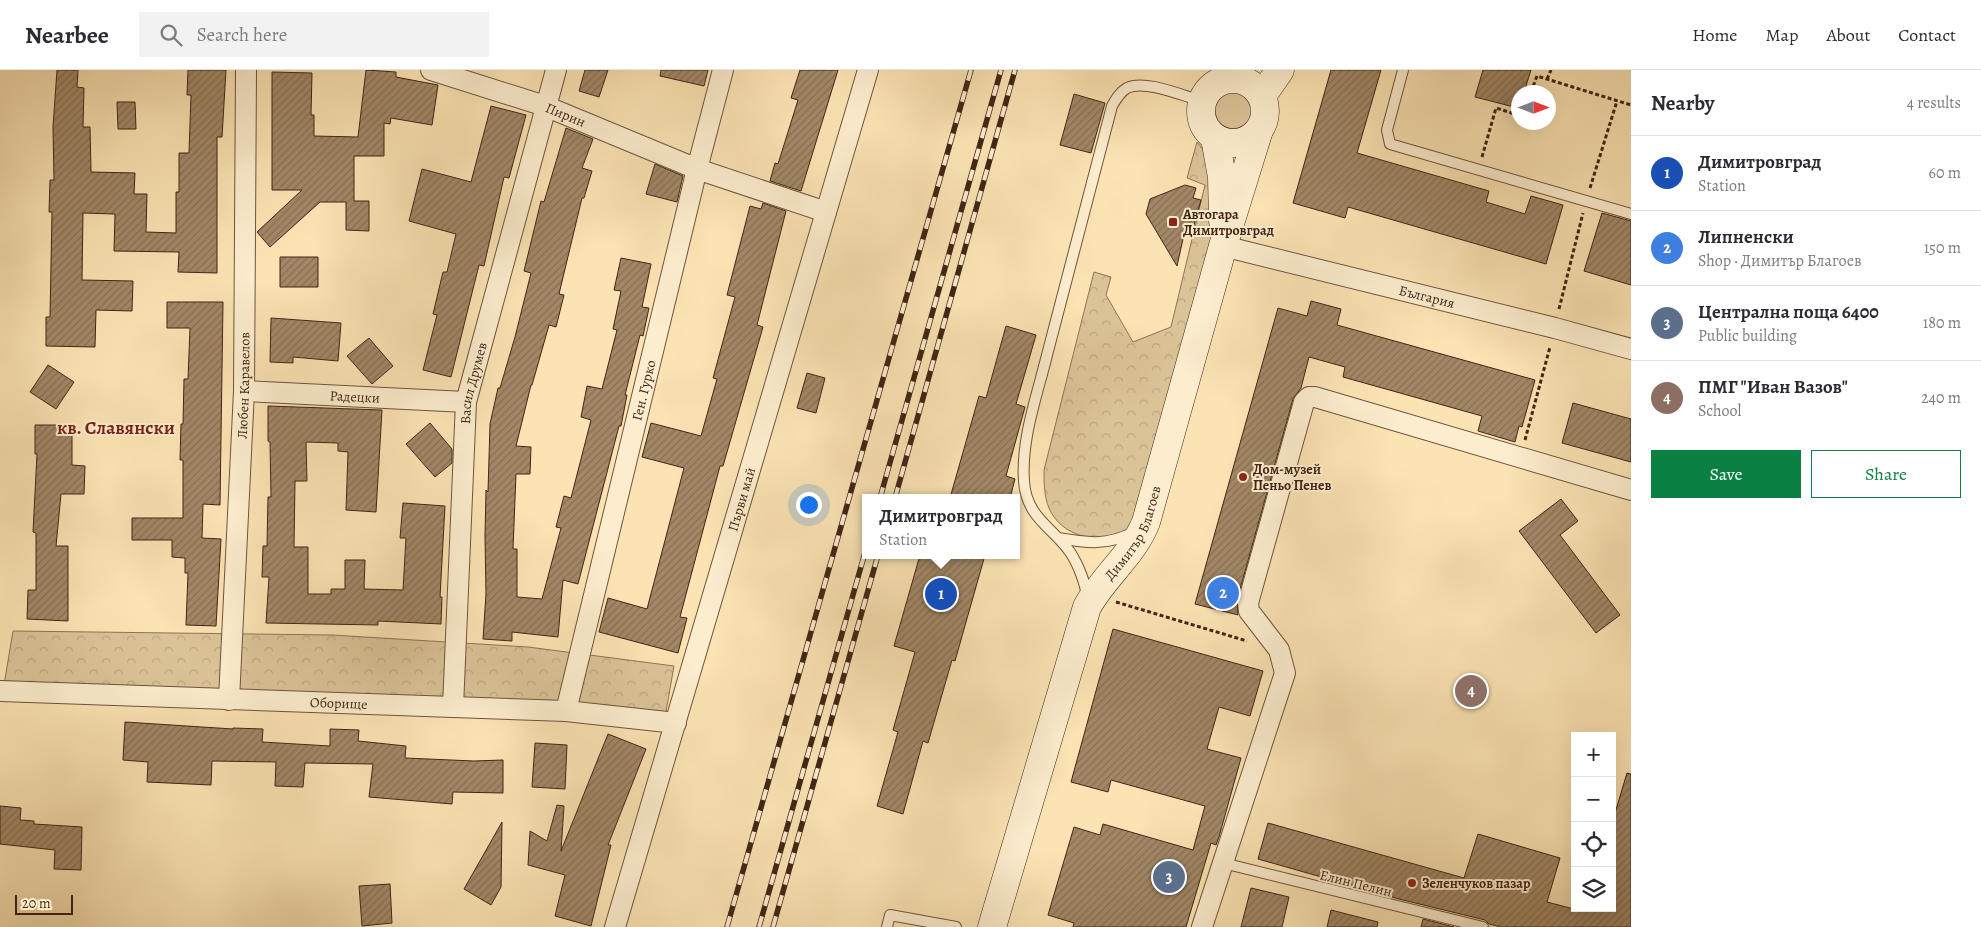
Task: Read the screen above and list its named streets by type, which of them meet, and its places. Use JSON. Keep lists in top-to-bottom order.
{
  "streets": {
    "street": [
      "Пирин",
      "България",
      "Васил Друмев",
      "Любен Каравелов",
      "Ген. Гурко",
      "Радецки",
      "Първи май",
      "Димитър Благоев",
      "Оборище"
    ],
    "lane": ["Елин Пелин"]
  },
  "crossings": [
    ["Пирин", "Васил Друмев"],
    ["Пирин", "Ген. Гурко"],
    ["Пирин", "Първи май"],
    ["България", "Димитър Благоев"],
    ["Васил Друмев", "Радецки"],
    ["Васил Друмев", "Оборище"],
    ["Любен Каравелов", "Радецки"],
    ["Любен Каравелов", "Оборище"],
    ["Ген. Гурко", "Оборище"],
    ["Първи май", "Оборище"]
  ],
  "districts": ["кв. Славянски"],
  "places": {
    "transit": ["Автогара Димитровград"],
    "other": ["Дом-музей Пеньо Пенев", "Зеленчуков пазар"]
  },
  "scale_bar": "20 m",
  "north": "right",
  "page": {
    "header": "Nearbee",
    "search": "Search here",
    "nav": [
      "Home",
      "Map",
      "About",
      "Contact"
    ],
    "heading": ["Nearby", "4 results"],
    "list": [
      {
        "mark": "1",
        "name": "Димитровград",
        "note": "Station",
        "value": "60 m"
      },
      {
        "mark": "2",
        "name": "Липненски",
        "note": "Shop · Димитър Благоев",
        "value": "150 m"
      },
      {
        "mark": "3",
        "name": "Централна поща 6400",
        "note": "Public building",
        "value": "180 m"
      },
      {
        "mark": "4",
        "name": "ПМГ \"Иван Вазов\"",
        "note": "School",
        "value": "240 m"
      }
    ],
    "buttons": ["Save", "Share"],
    "popup": ["Димитровград", "Station"],
    "pins": [
      "2",
      "1",
      "4",
      "3"
    ],
    "map_buttons": ["+", "−"],
    "scale": "20 m"
  }
}
